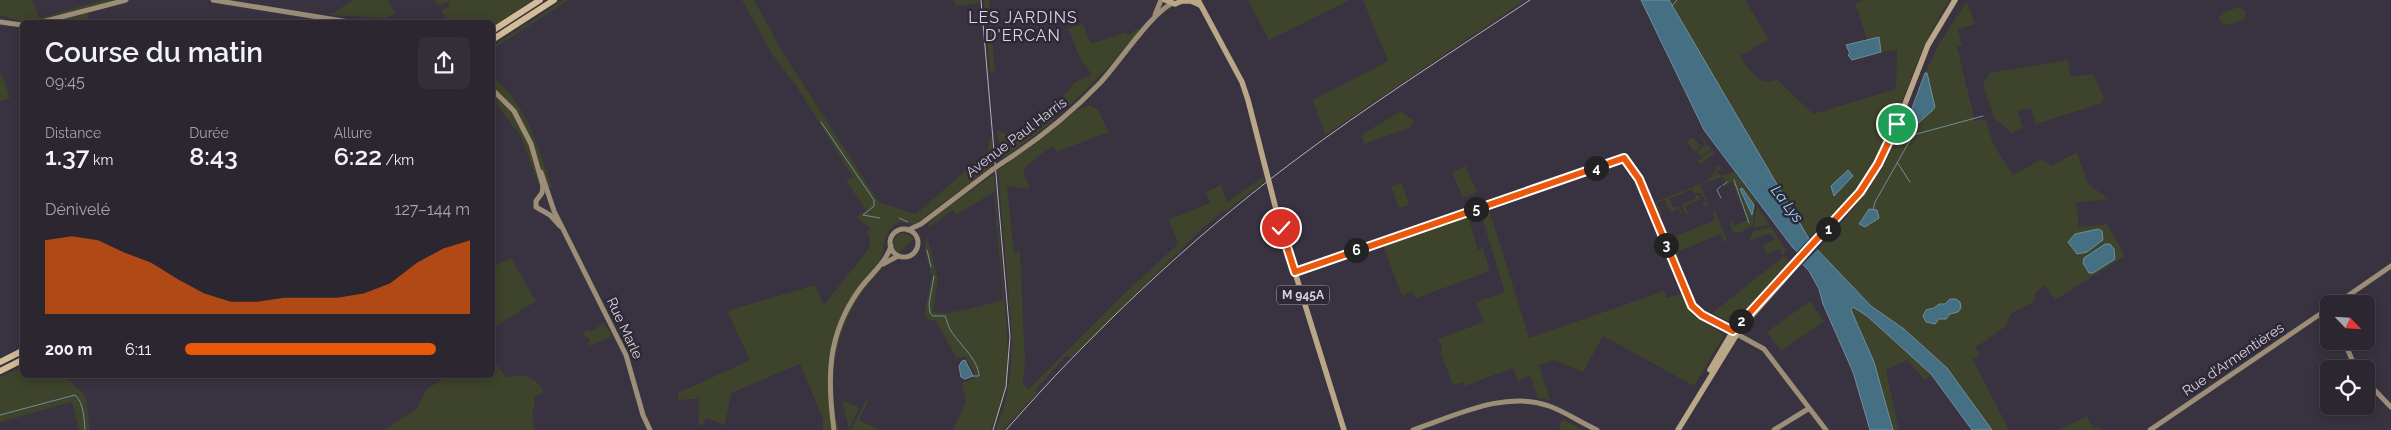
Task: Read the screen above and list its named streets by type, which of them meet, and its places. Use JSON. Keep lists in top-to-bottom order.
{
  "streets": {
    "main road": [
      "Avenue Paul Harris",
      "M 945A",
      "Rue Marle",
      "Rue d'Armentières"
    ]
  },
  "districts": ["LES JARDINS D'ERCAN"],
  "water": ["La Lys"],
  "north": "bottom right",
  "page": {
    "heading": ["Course du matin", "09:45"],
    "stats": [
      ["Distance", "1.37 km"],
      ["Durée", "8:43"],
      ["Allure", "6:22 /km"]
    ],
    "pins": [
      "4",
      "5",
      "1",
      "3",
      "6",
      "2"
    ],
    "chart": ["Dénivelé", "127–144 m"],
    "list": [
      {
        "name": "200 m",
        "note": "6:11"
      }
    ]
  }
}
